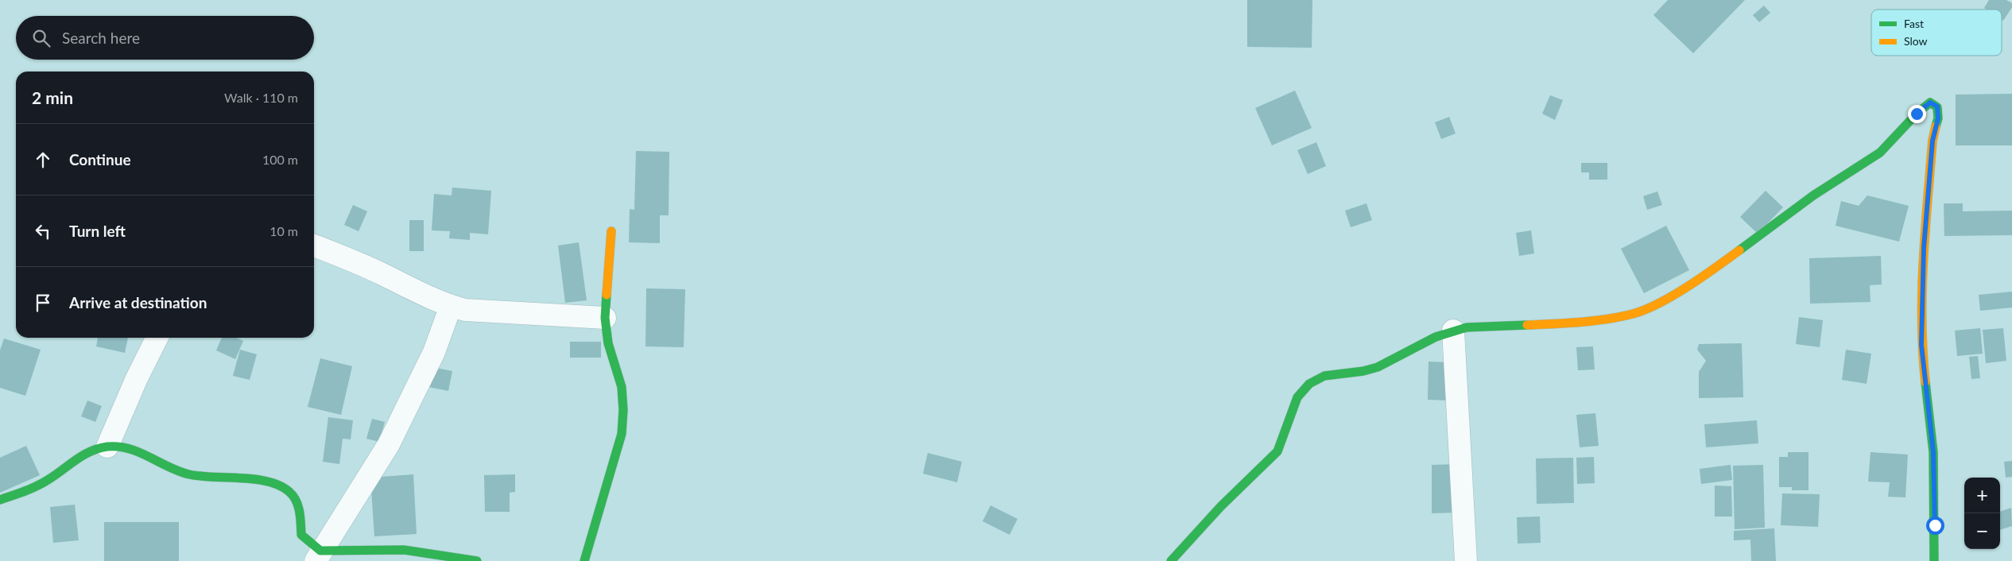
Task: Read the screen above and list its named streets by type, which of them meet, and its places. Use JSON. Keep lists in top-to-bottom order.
{
  "legend": ["Fast", "Slow"],
  "page": {
    "search": "Search here",
    "heading": ["2 min", "Walk · 110 m"],
    "list": [
      ["Continue", "100 m"],
      ["Turn left", "10 m"],
      "Arrive at destination"
    ],
    "map_buttons": ["+", "−"]
  }
}
